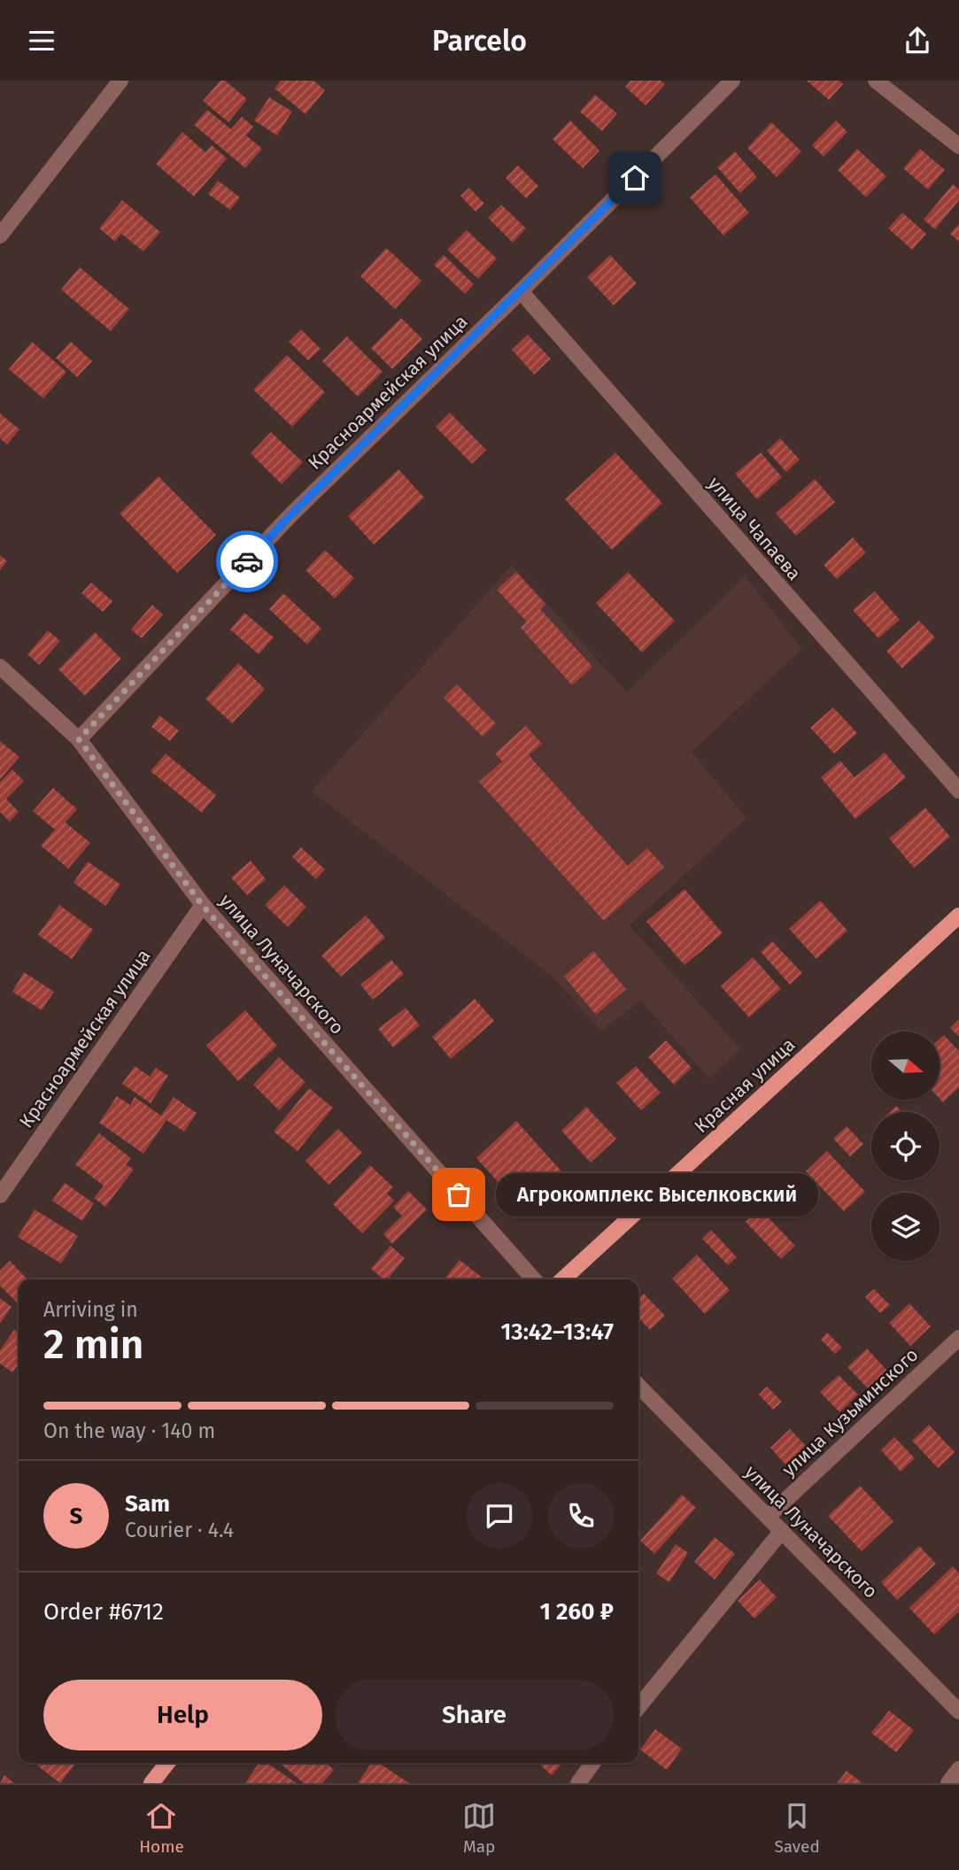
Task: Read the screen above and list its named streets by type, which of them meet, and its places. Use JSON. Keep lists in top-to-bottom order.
{
  "streets": {
    "main road": ["Красная улица"],
    "street": [
      "Красноармейская улица",
      "улица Чапаева",
      "улица Луначарского",
      "улица Кузьминского"
    ]
  },
  "crossings": [
    ["Красноармейская улица", "улица Чапаева"],
    ["Красноармейская улица", "улица Луначарского"],
    ["улица Луначарского", "улица Кузьминского"]
  ],
  "places": ["Агрокомплекс Выселковский"],
  "north": "right",
  "page": {
    "header": "Parcelo",
    "bubble": "Агрокомплекс Выселковский",
    "heading": ["2 min", "Arriving in", "13:42–13:47"],
    "panel": [
      "Sam",
      "Courier · 4.4",
      "Order #6712",
      "1 260 ₽"
    ],
    "bar": "On the way · 140 m",
    "round": "S",
    "buttons": ["Help", "Share"],
    "tabs": ["Home", "Map", "Saved"]
  }
}
